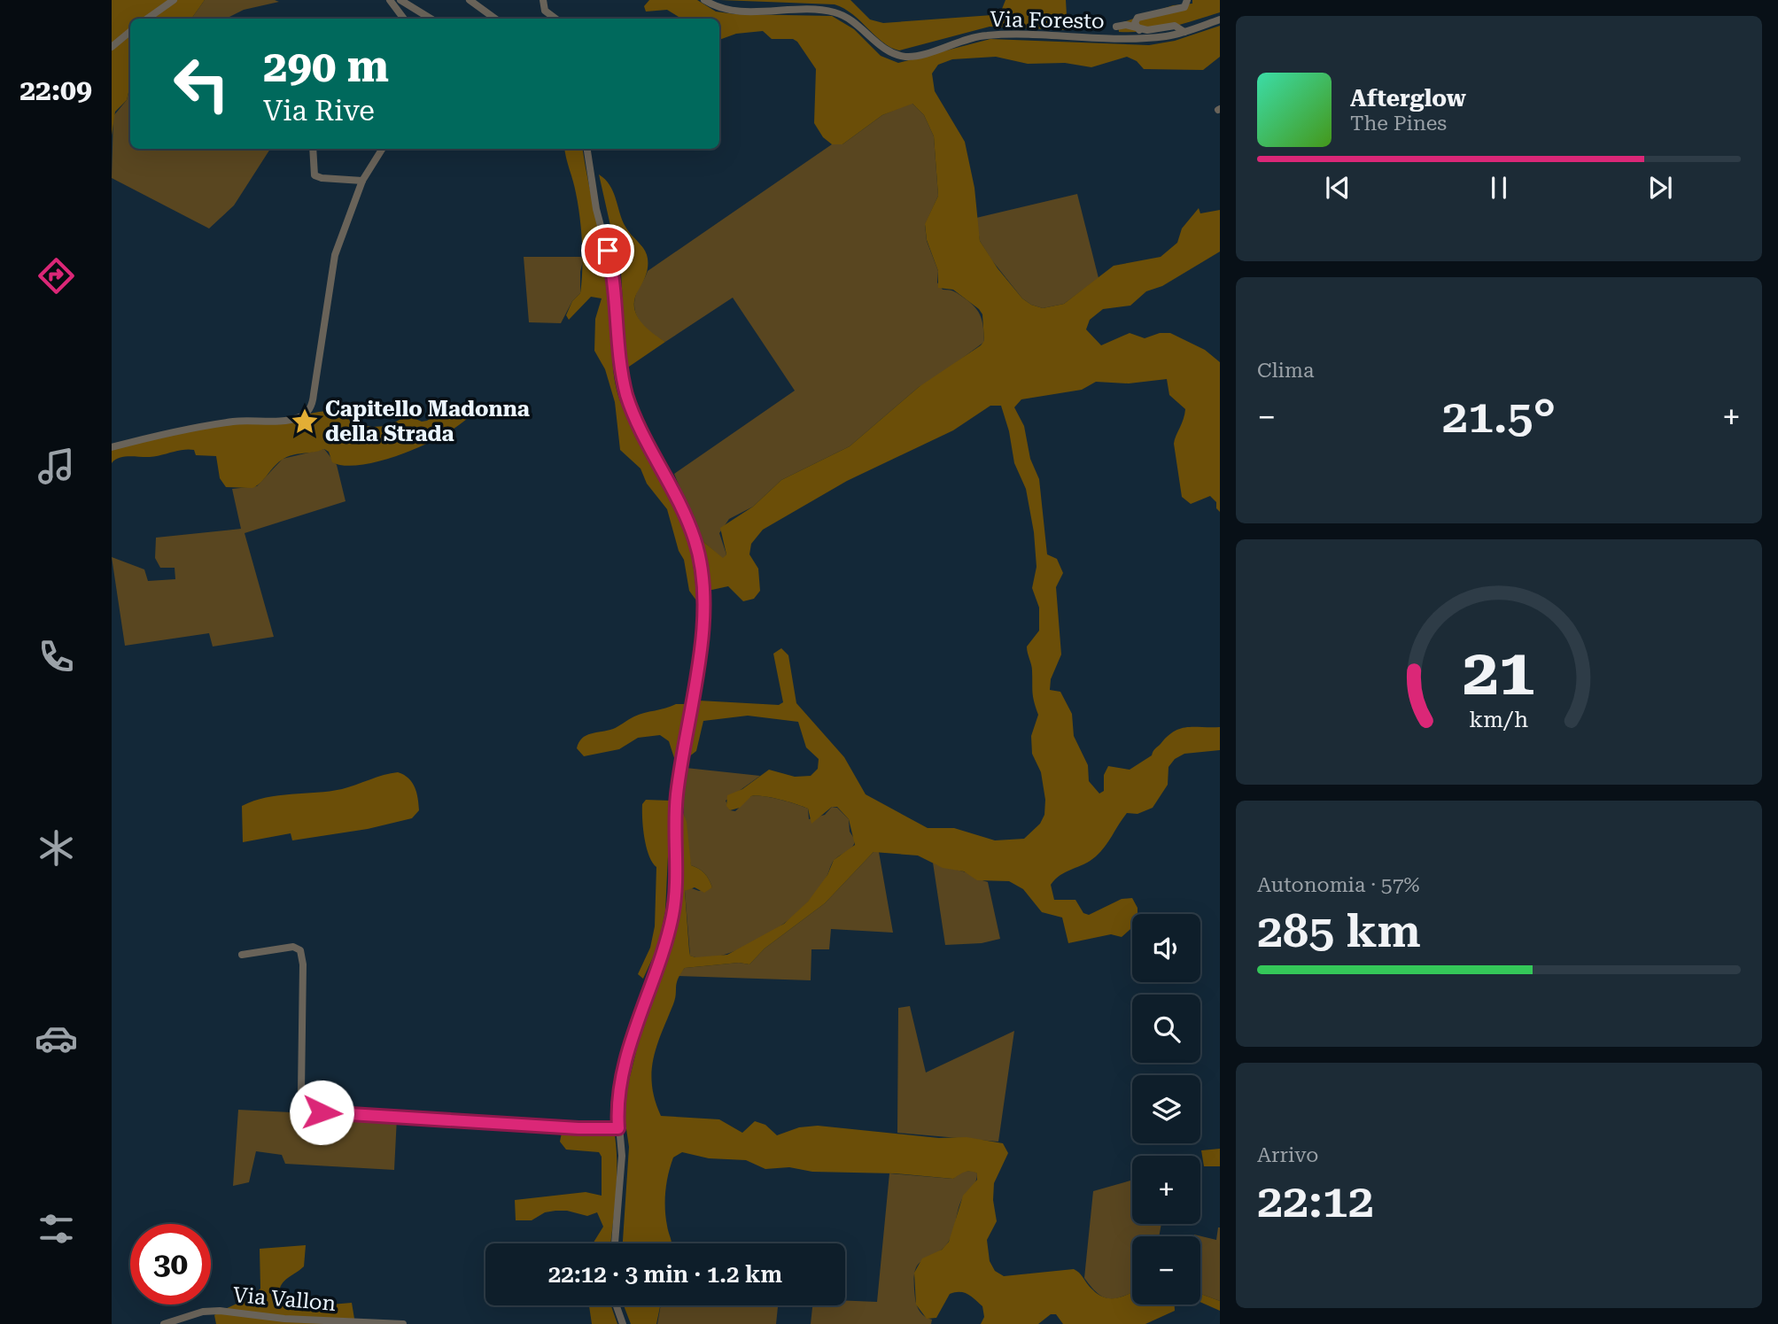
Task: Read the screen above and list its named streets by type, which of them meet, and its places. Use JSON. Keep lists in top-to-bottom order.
{
  "streets": {
    "street": ["Via Foresto", "Via Vallon"]
  },
  "places": {
    "place": ["Capitello Madonna della Strada"]
  },
  "page": {
    "tabs": "22:09",
    "turn": ["290 m", "Via Rive"],
    "song": ["Afterglow", "The Pines"],
    "tile": [
      "Clima",
      ["Autonomia · 57%", "285 km"],
      ["Arrivo", "22:12"]
    ],
    "heat": ["−", "21.5°", "+"],
    "map_buttons": ["+", "−"],
    "limit": "30",
    "trip": "22:12 · 3 min · 1.2 km",
    "gauge": ["21", "km/h"]
  }
}
